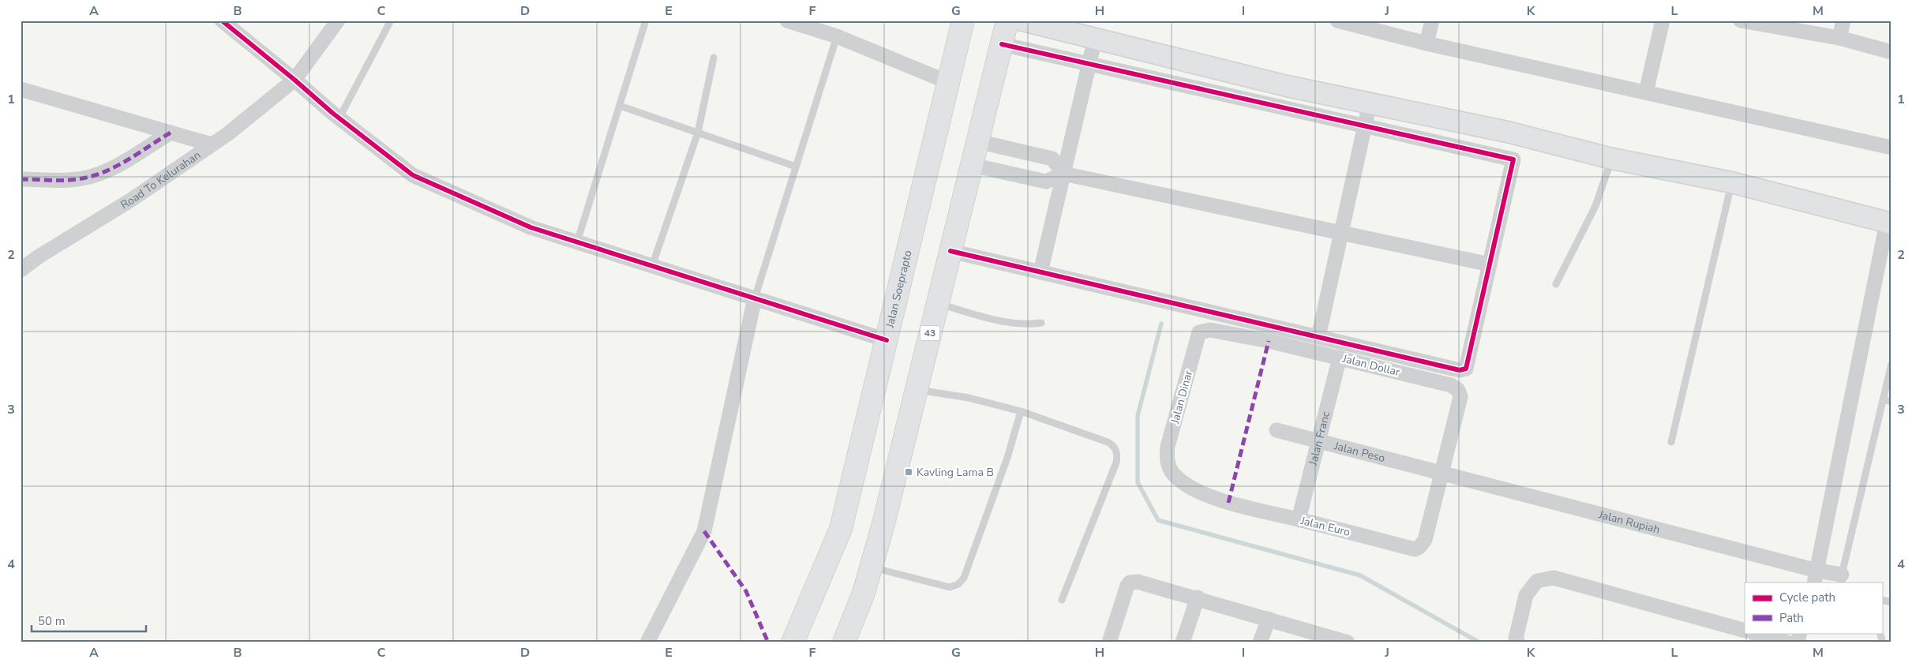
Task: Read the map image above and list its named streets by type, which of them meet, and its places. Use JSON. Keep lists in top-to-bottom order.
{
  "streets": {
    "highway": ["Jalan Soeprapto", "43"],
    "street": [
      "Road To Kelurahan",
      "Jalan Dollar",
      "Jalan Dinar",
      "Jalan Franc",
      "Jalan Peso",
      "Jalan Rupiah",
      "Jalan Euro"
    ]
  },
  "crossings": [
    ["Jalan Dollar", "Jalan Dinar"],
    ["Jalan Dollar", "Jalan Franc"],
    ["Jalan Dollar", "Jalan Peso"],
    ["Jalan Dollar", "Jalan Rupiah"],
    ["Jalan Dollar", "Jalan Euro"],
    ["Jalan Dinar", "Jalan Euro"],
    ["Jalan Franc", "Jalan Peso"],
    ["Jalan Franc", "Jalan Euro"],
    ["Jalan Peso", "Jalan Rupiah"],
    ["Jalan Peso", "Jalan Euro"],
    ["Jalan Rupiah", "Jalan Euro"]
  ],
  "places": {
    "transit": ["Kavling Lama B"]
  },
  "legend": ["Cycle path", "Path"],
  "scale_bar": "50 m",
  "grid": {
    "columns": [
      "A",
      "B",
      "C",
      "D",
      "E",
      "F",
      "G",
      "H",
      "I",
      "J",
      "K",
      "L",
      "M"
    ],
    "rows": [
      "1",
      "2",
      "3",
      "4"
    ]
  }
}
